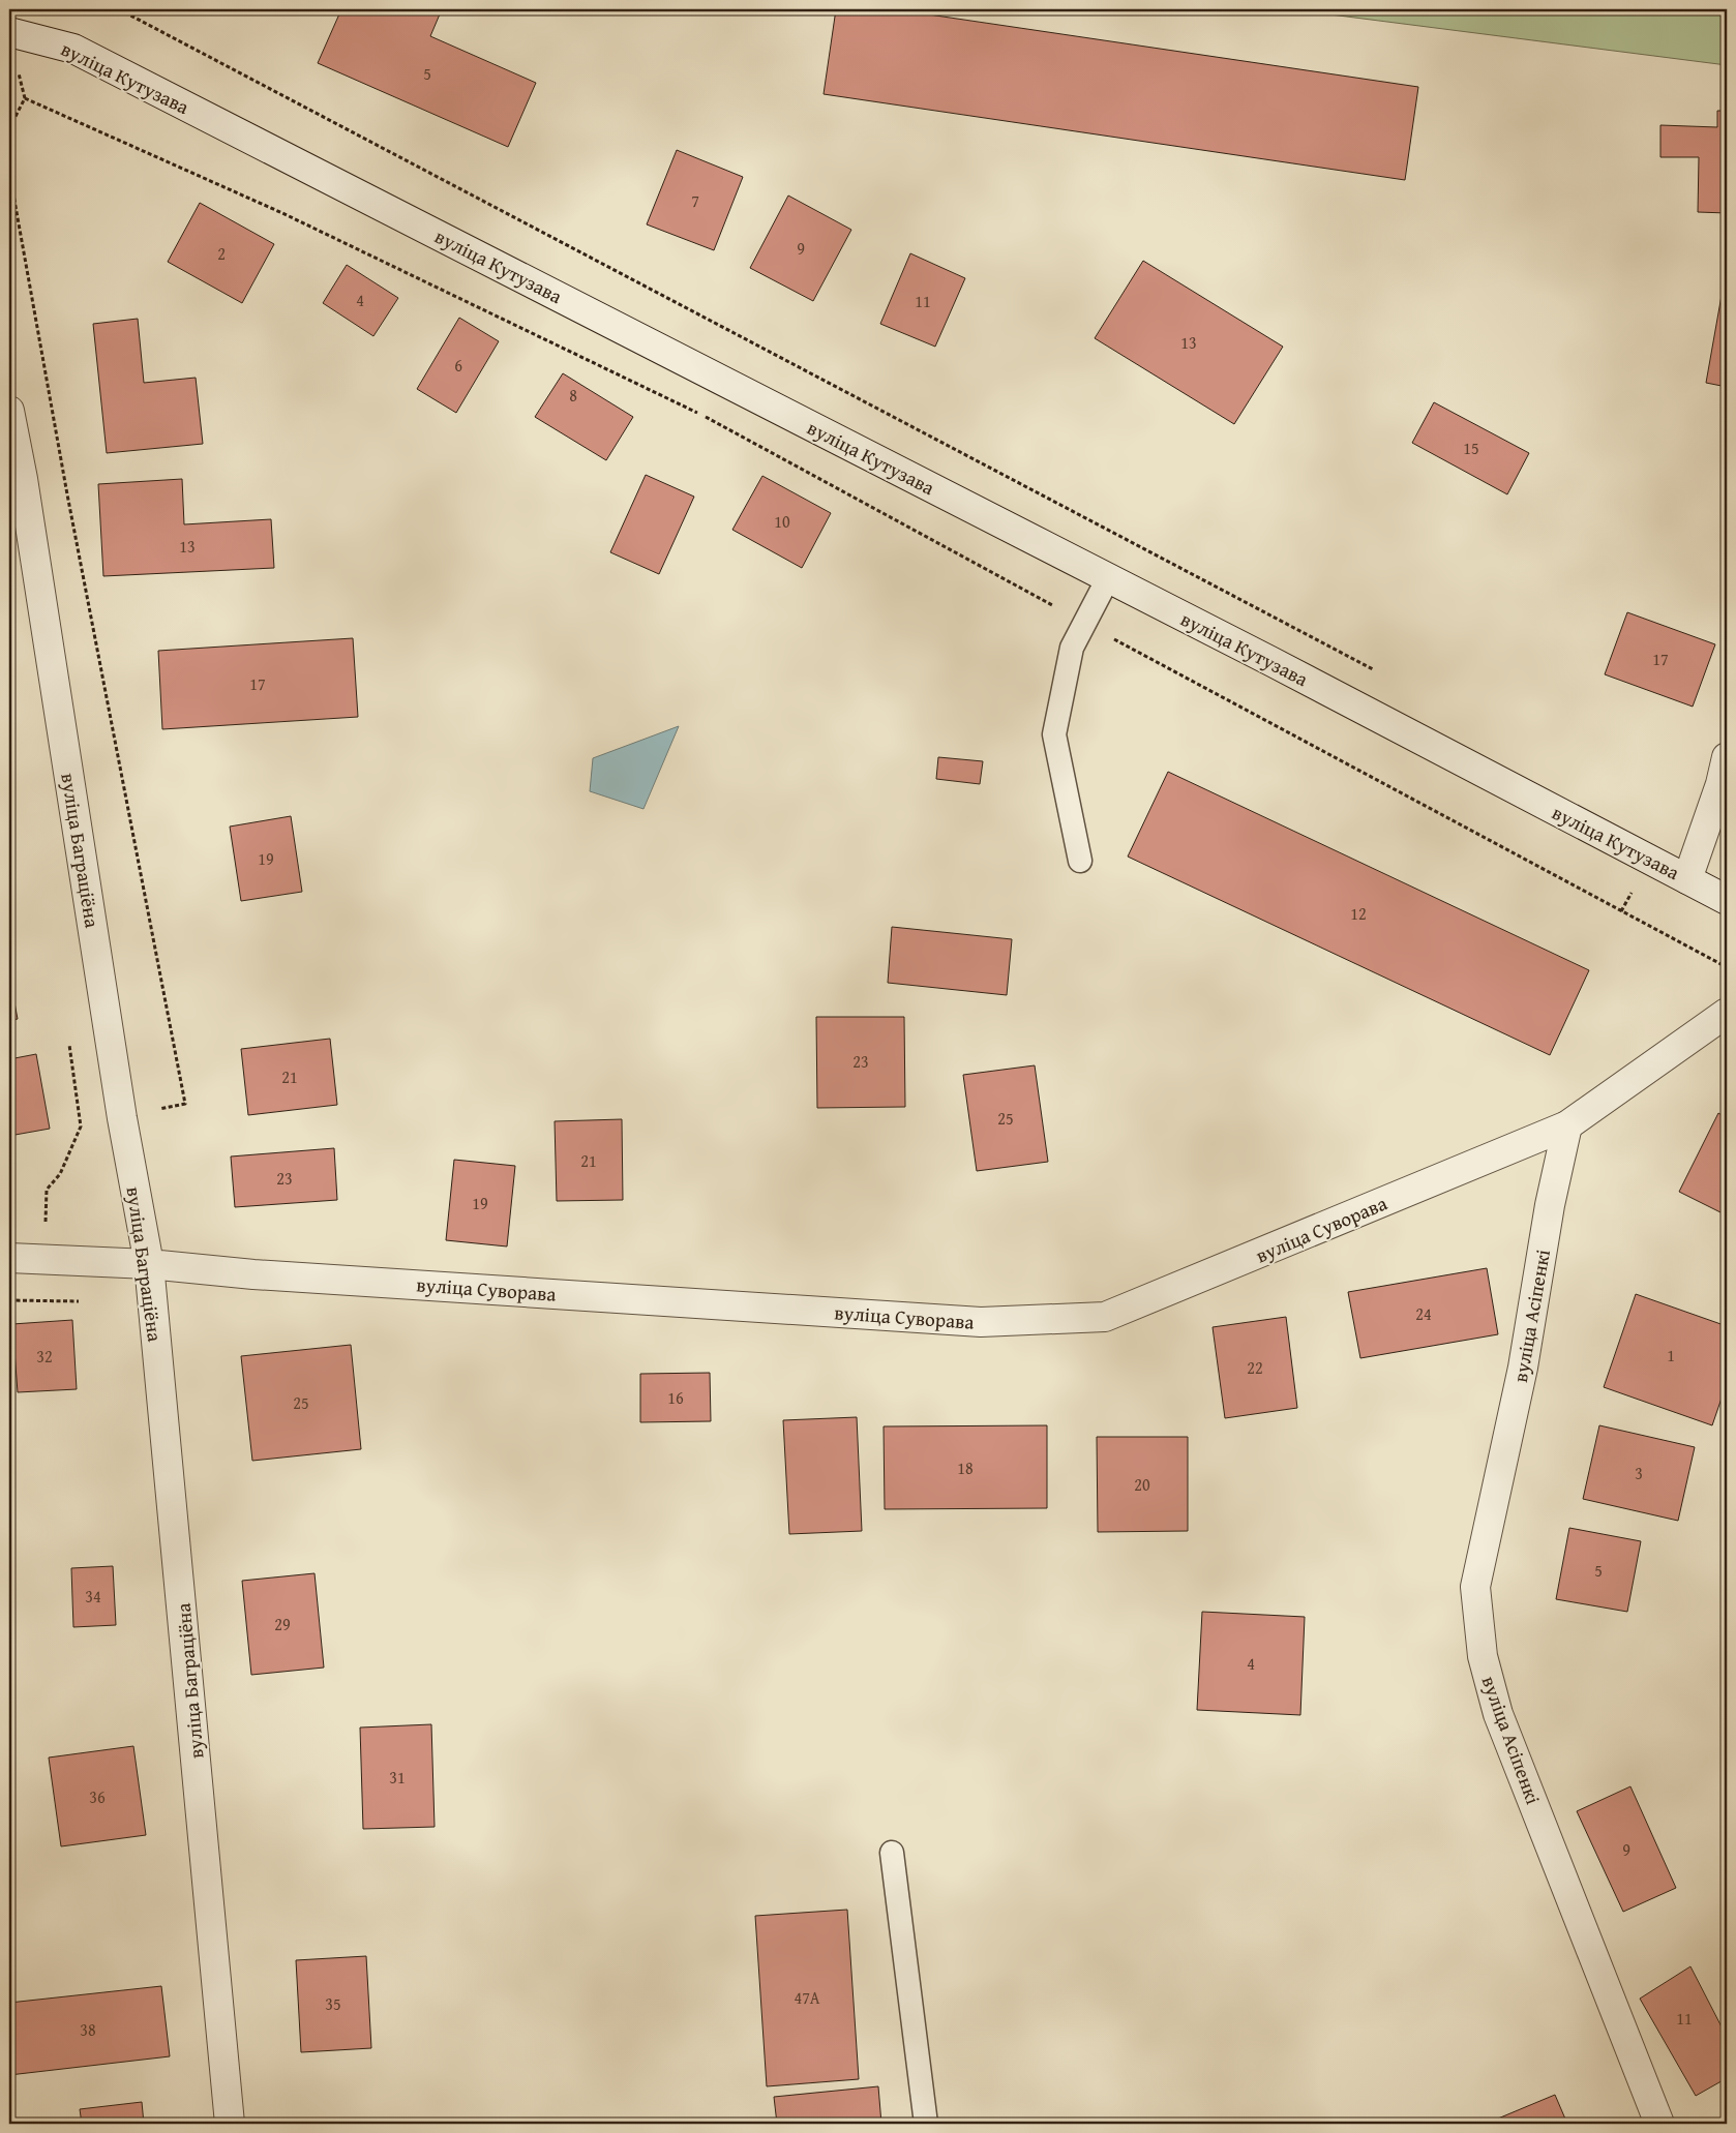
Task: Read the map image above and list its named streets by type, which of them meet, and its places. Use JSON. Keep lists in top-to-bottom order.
{
  "streets": {
    "street": [
      "вуліца Кутузава",
      "вуліца Баграціёна",
      "вуліца Суворава",
      "вуліца Асіпенкі"
    ]
  },
  "crossings": [
    ["вуліца Баграціёна", "вуліца Суворава"],
    ["вуліца Суворава", "вуліца Асіпенкі"]
  ],
  "house_numbers": [
    "5",
    "7",
    "9",
    "2",
    "4",
    "11",
    "13",
    "6",
    "8",
    "15",
    "10",
    "13",
    "17",
    "17",
    "19",
    "12",
    "23",
    "21",
    "25",
    "21",
    "23",
    "19",
    "24",
    "1",
    "32",
    "22",
    "16",
    "25",
    "18",
    "3",
    "20",
    "5",
    "34",
    "29",
    "4",
    "31",
    "36",
    "9",
    "47А",
    "35",
    "11",
    "38"
  ]
}
